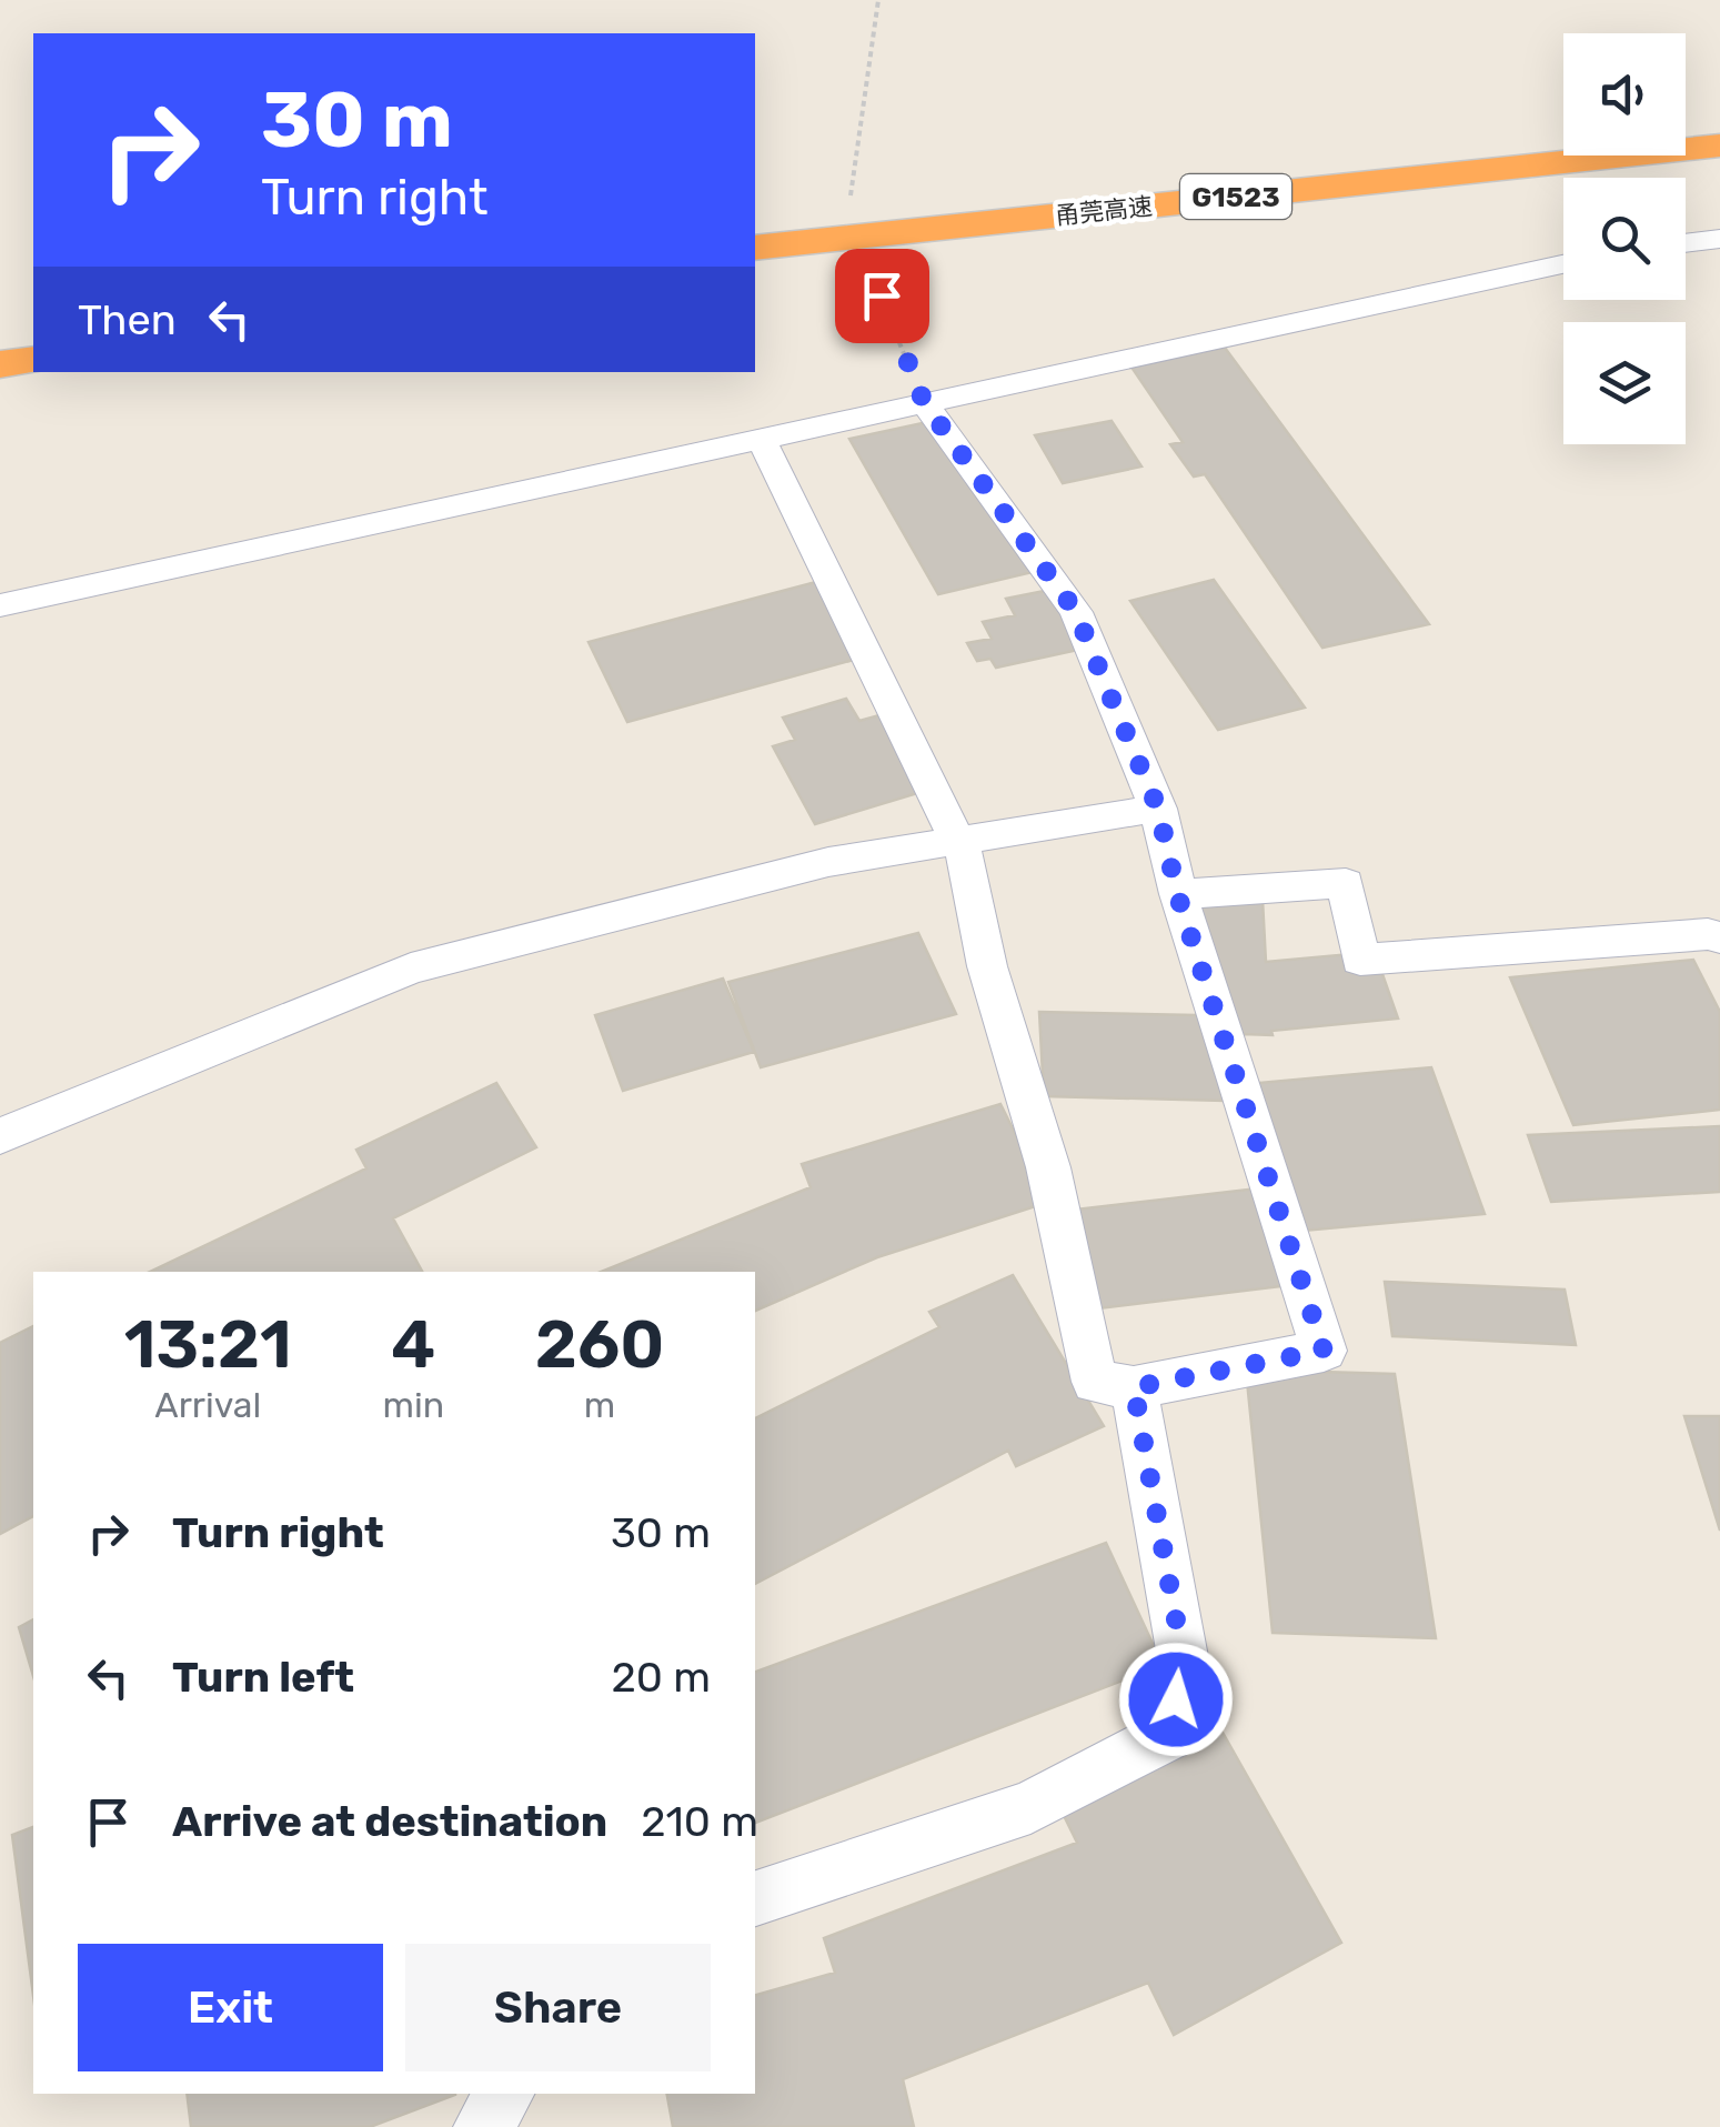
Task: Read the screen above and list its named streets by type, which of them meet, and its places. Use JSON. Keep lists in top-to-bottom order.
{
  "streets": {
    "highway": ["G1523", "甬莞高速"]
  },
  "page": {
    "turn": ["30 m", "Turn right"],
    "then": "Then",
    "eta": [
      "13:21",
      "Arrival",
      "4",
      "min",
      "260",
      "m"
    ],
    "list": [
      {
        "name": "Turn right",
        "value": "30 m"
      },
      {
        "name": "Turn left",
        "value": "20 m"
      },
      {
        "name": "Arrive at destination",
        "value": "210 m"
      }
    ],
    "buttons": ["Exit", "Share"]
  }
}
